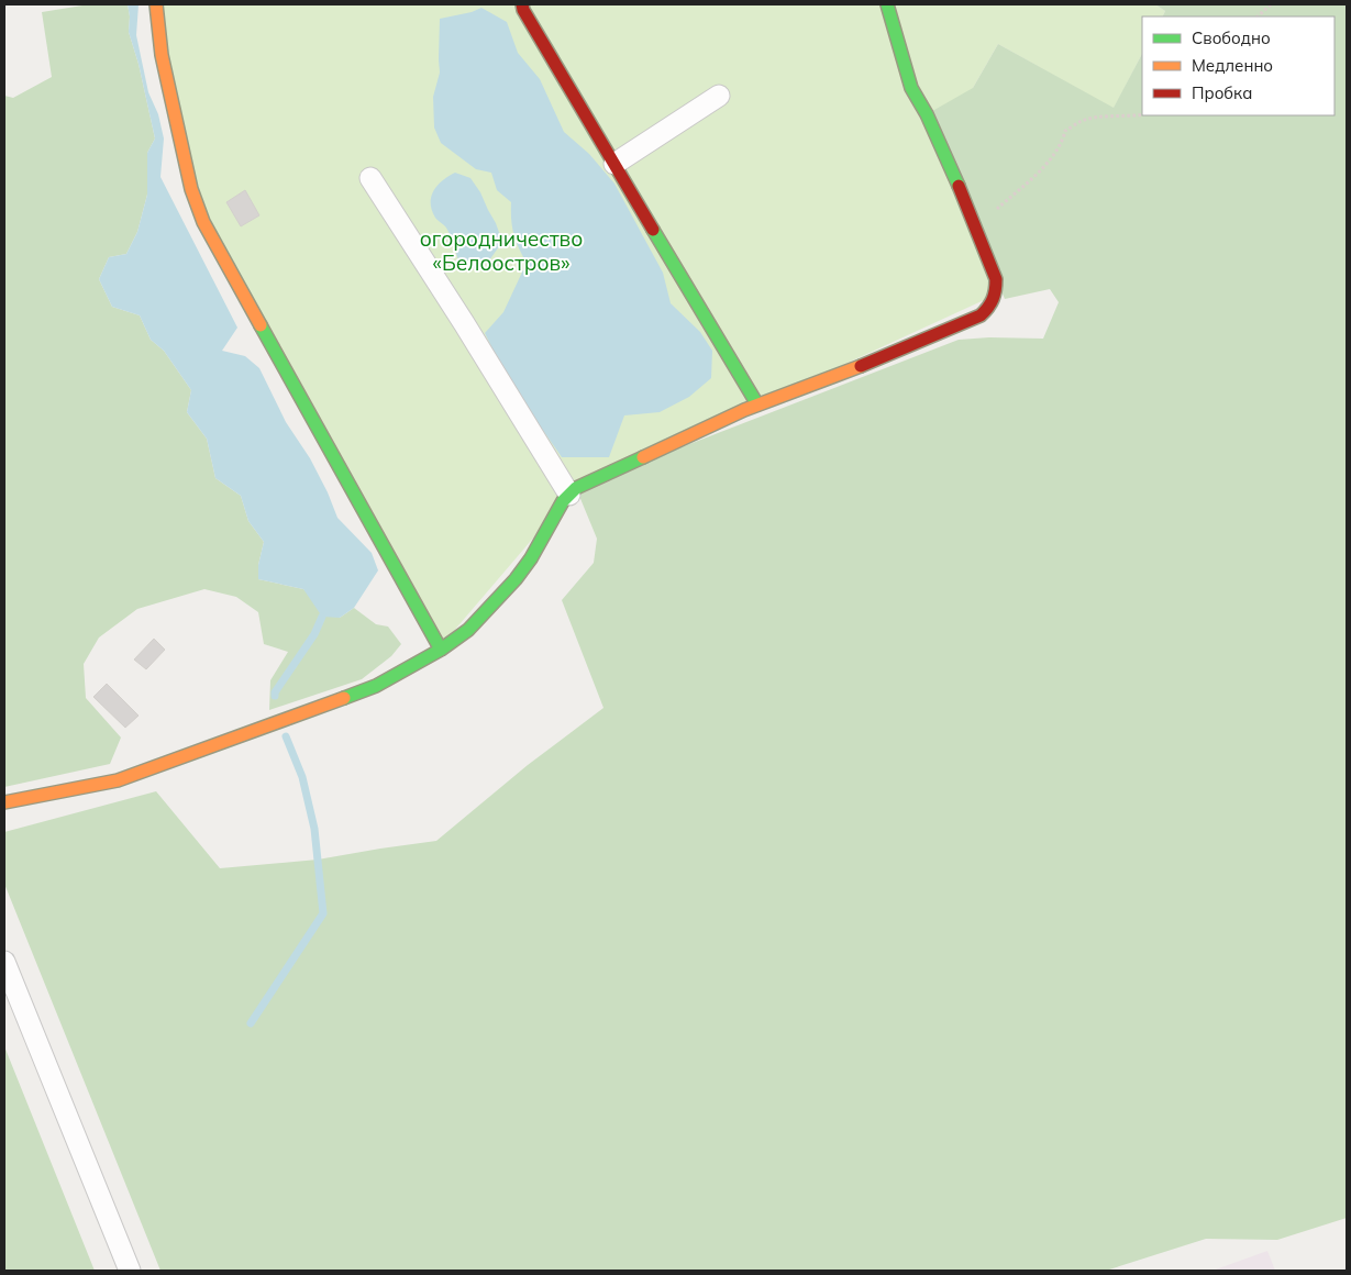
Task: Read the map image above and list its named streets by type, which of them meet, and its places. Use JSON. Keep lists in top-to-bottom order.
{
  "parks": ["огородничество «Белоостров»"],
  "legend": ["Свободно", "Медленно", "Пробка"]
}
